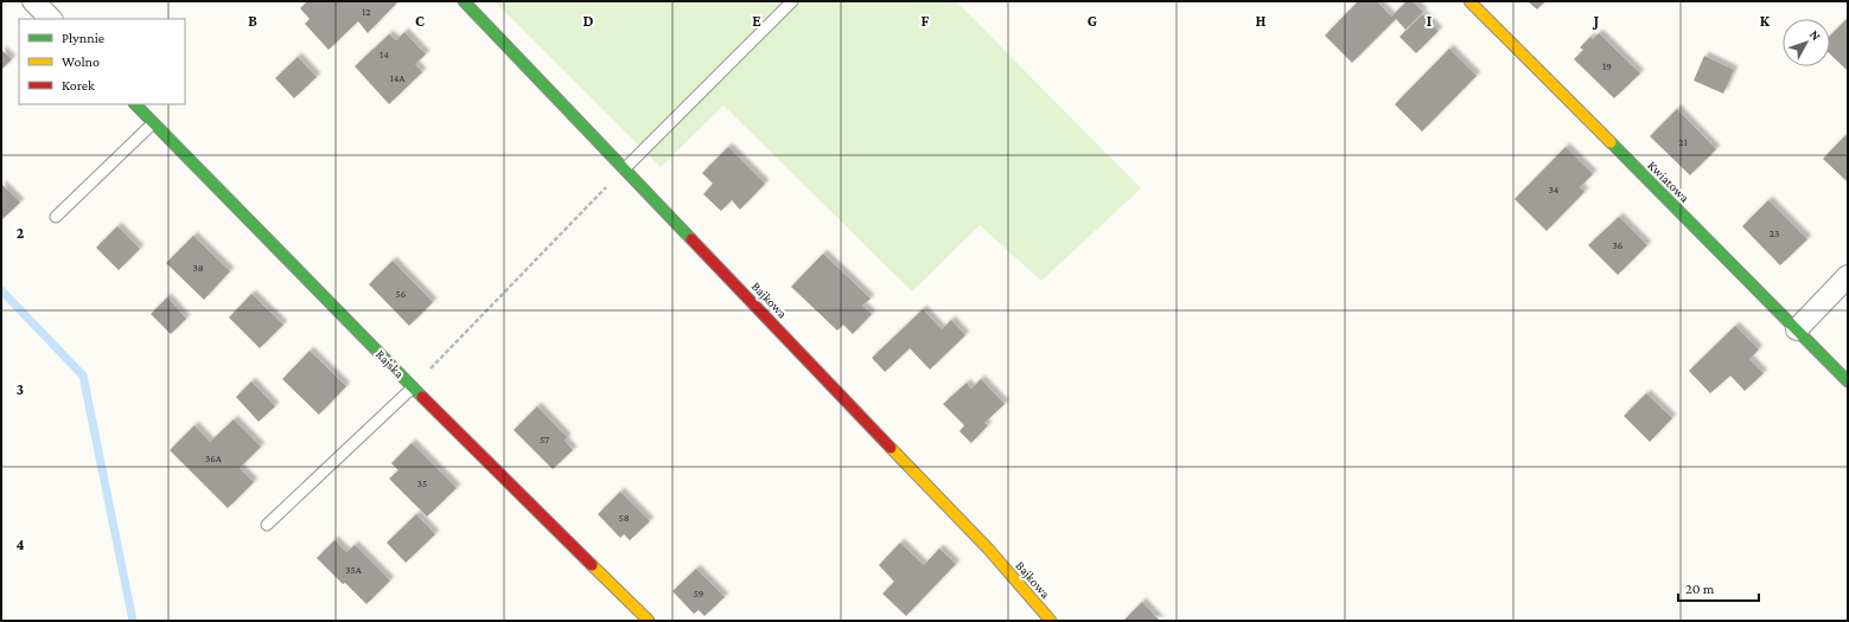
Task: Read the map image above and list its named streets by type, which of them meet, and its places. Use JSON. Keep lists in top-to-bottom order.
{
  "streets": {
    "street": ["Kwiatowa", "Bajkowa", "Rajska"]
  },
  "house_numbers": [
    "12",
    "14",
    "19",
    "14A",
    "21",
    "34",
    "23",
    "36",
    "38",
    "56",
    "57",
    "36A",
    "35",
    "58",
    "35A",
    "59"
  ],
  "legend": ["Płynnie", "Wolno", "Korek"],
  "scale_bar": "20 m",
  "north": "top right",
  "grid": {
    "columns": [
      "B",
      "C",
      "D",
      "E",
      "F",
      "G",
      "H",
      "I",
      "J",
      "K"
    ],
    "rows": ["2", "3", "4"]
  }
}
